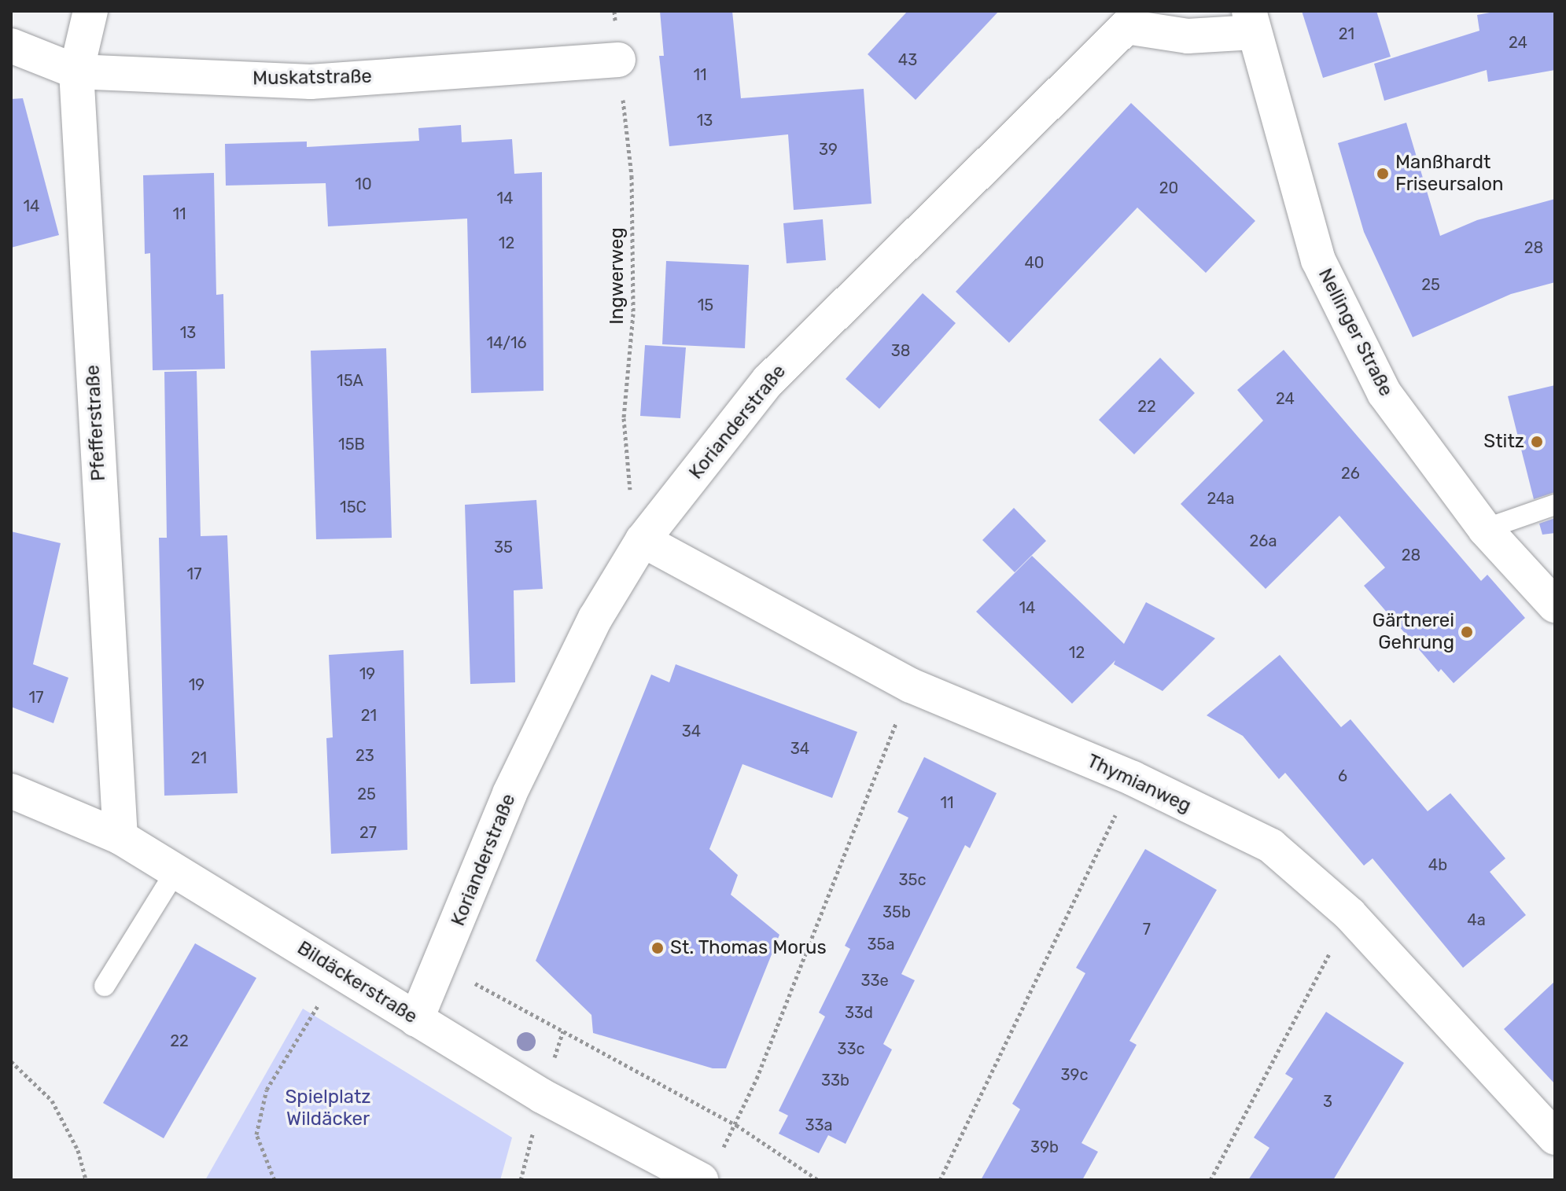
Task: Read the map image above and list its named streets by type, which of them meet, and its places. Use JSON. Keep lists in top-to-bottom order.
{
  "streets": {
    "street": [
      "Muskatstraße",
      "Nellinger Straße",
      "Korianderstraße",
      "Pfefferstraße",
      "Thymianweg",
      "Bildäckerstraße"
    ],
    "path": ["Ingwerweg"]
  },
  "crossings": [
    ["Muskatstraße", "Ingwerweg"],
    ["Muskatstraße", "Pfefferstraße"],
    ["Ingwerweg", "Korianderstraße"],
    ["Ingwerweg", "Thymianweg"],
    ["Nellinger Straße", "Korianderstraße"],
    ["Korianderstraße", "Thymianweg"],
    ["Korianderstraße", "Bildäckerstraße"],
    ["Pfefferstraße", "Bildäckerstraße"]
  ],
  "parks": ["Spielplatz Wildäcker"],
  "places": [
    "Manßhardt Friseursalon",
    "Stitz",
    "Gärtnerei Gehrung",
    "St. Thomas Morus"
  ],
  "house_numbers": [
    "21",
    "24",
    "43",
    "11",
    "13",
    "39",
    "10",
    "20",
    "14",
    "14",
    "11",
    "12",
    "28",
    "40",
    "25",
    "15",
    "13",
    "14/16",
    "38",
    "15A",
    "24",
    "22",
    "15B",
    "26",
    "24a",
    "15C",
    "26a",
    "35",
    "28",
    "17",
    "14",
    "12",
    "19",
    "19",
    "17",
    "21",
    "34",
    "34",
    "23",
    "21",
    "6",
    "25",
    "11",
    "27",
    "4b",
    "35c",
    "35b",
    "4a",
    "7",
    "35a",
    "33e",
    "33d",
    "22",
    "33c",
    "39c",
    "33b",
    "3",
    "33a",
    "39b"
  ]
}
